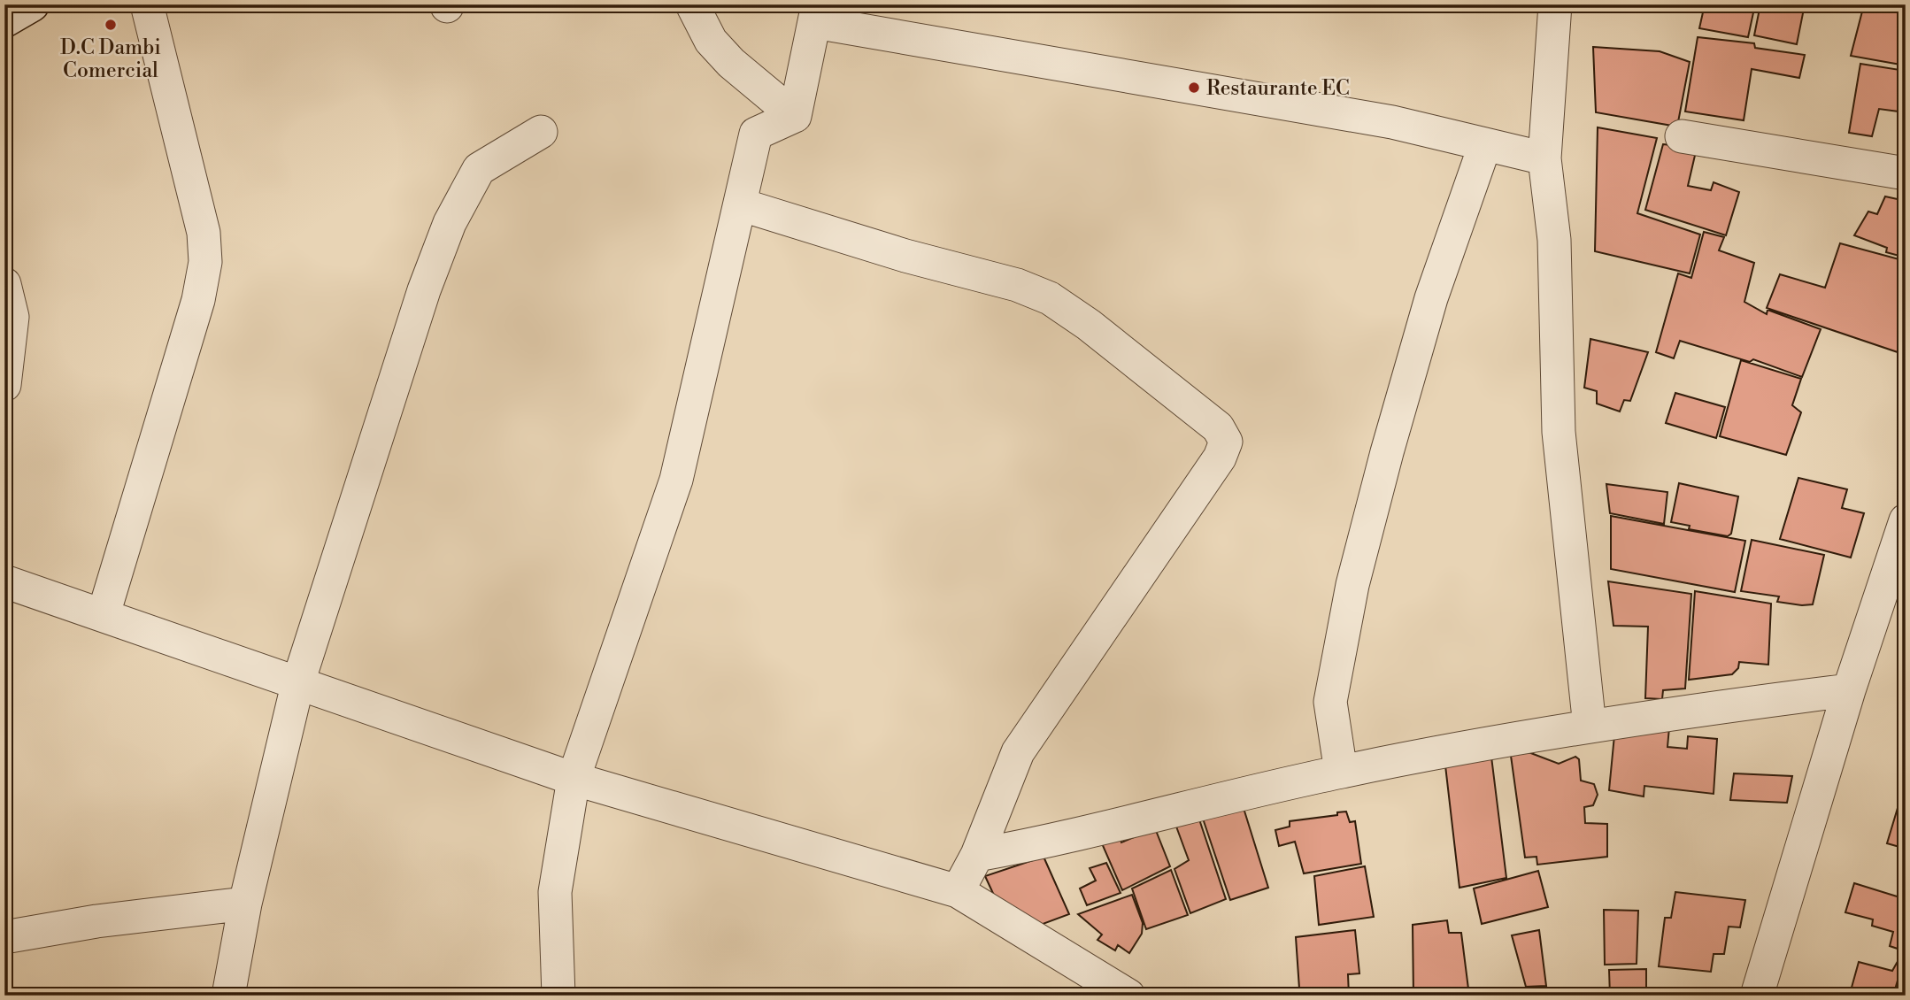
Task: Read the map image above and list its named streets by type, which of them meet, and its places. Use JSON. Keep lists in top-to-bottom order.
{
  "places": ["D.C Dambi Comercial", "Restaurante EC"]
}
